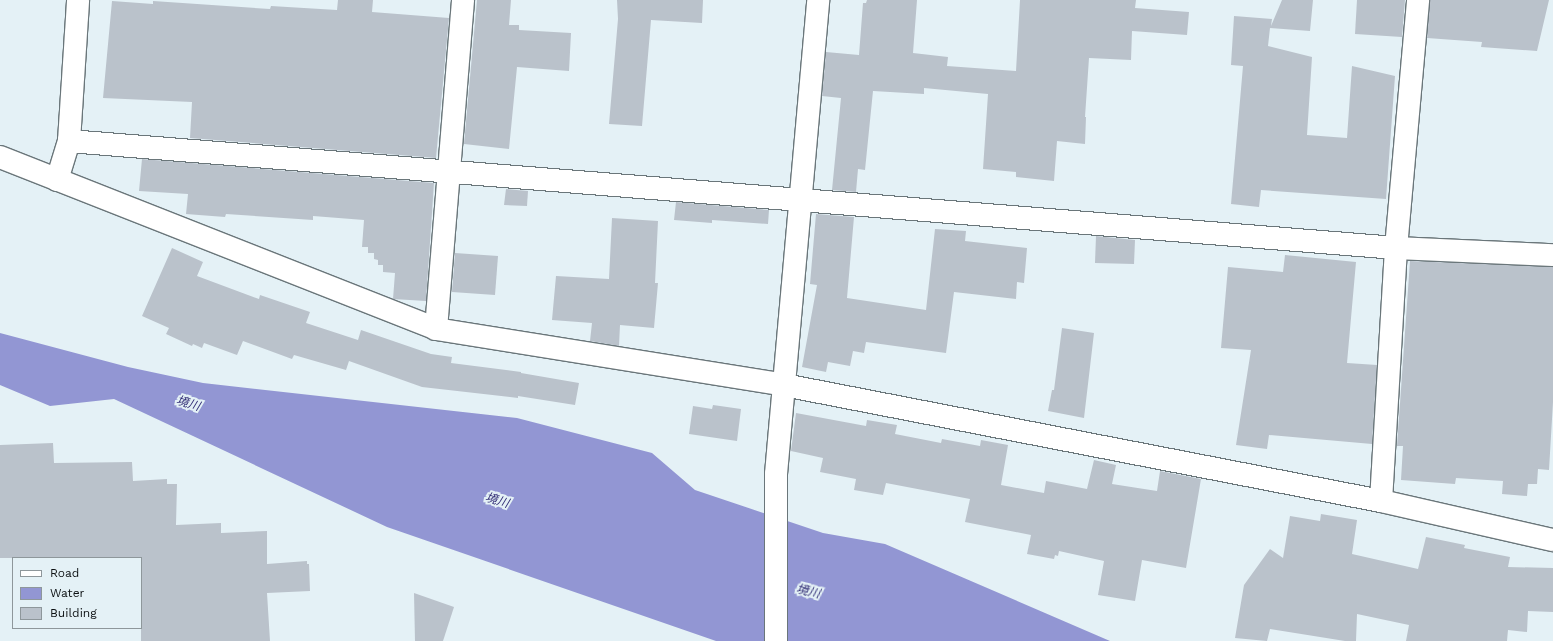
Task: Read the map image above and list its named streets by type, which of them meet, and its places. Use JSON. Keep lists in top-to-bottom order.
{
  "water": ["境川"],
  "legend": ["Road", "Water", "Building"]
}
